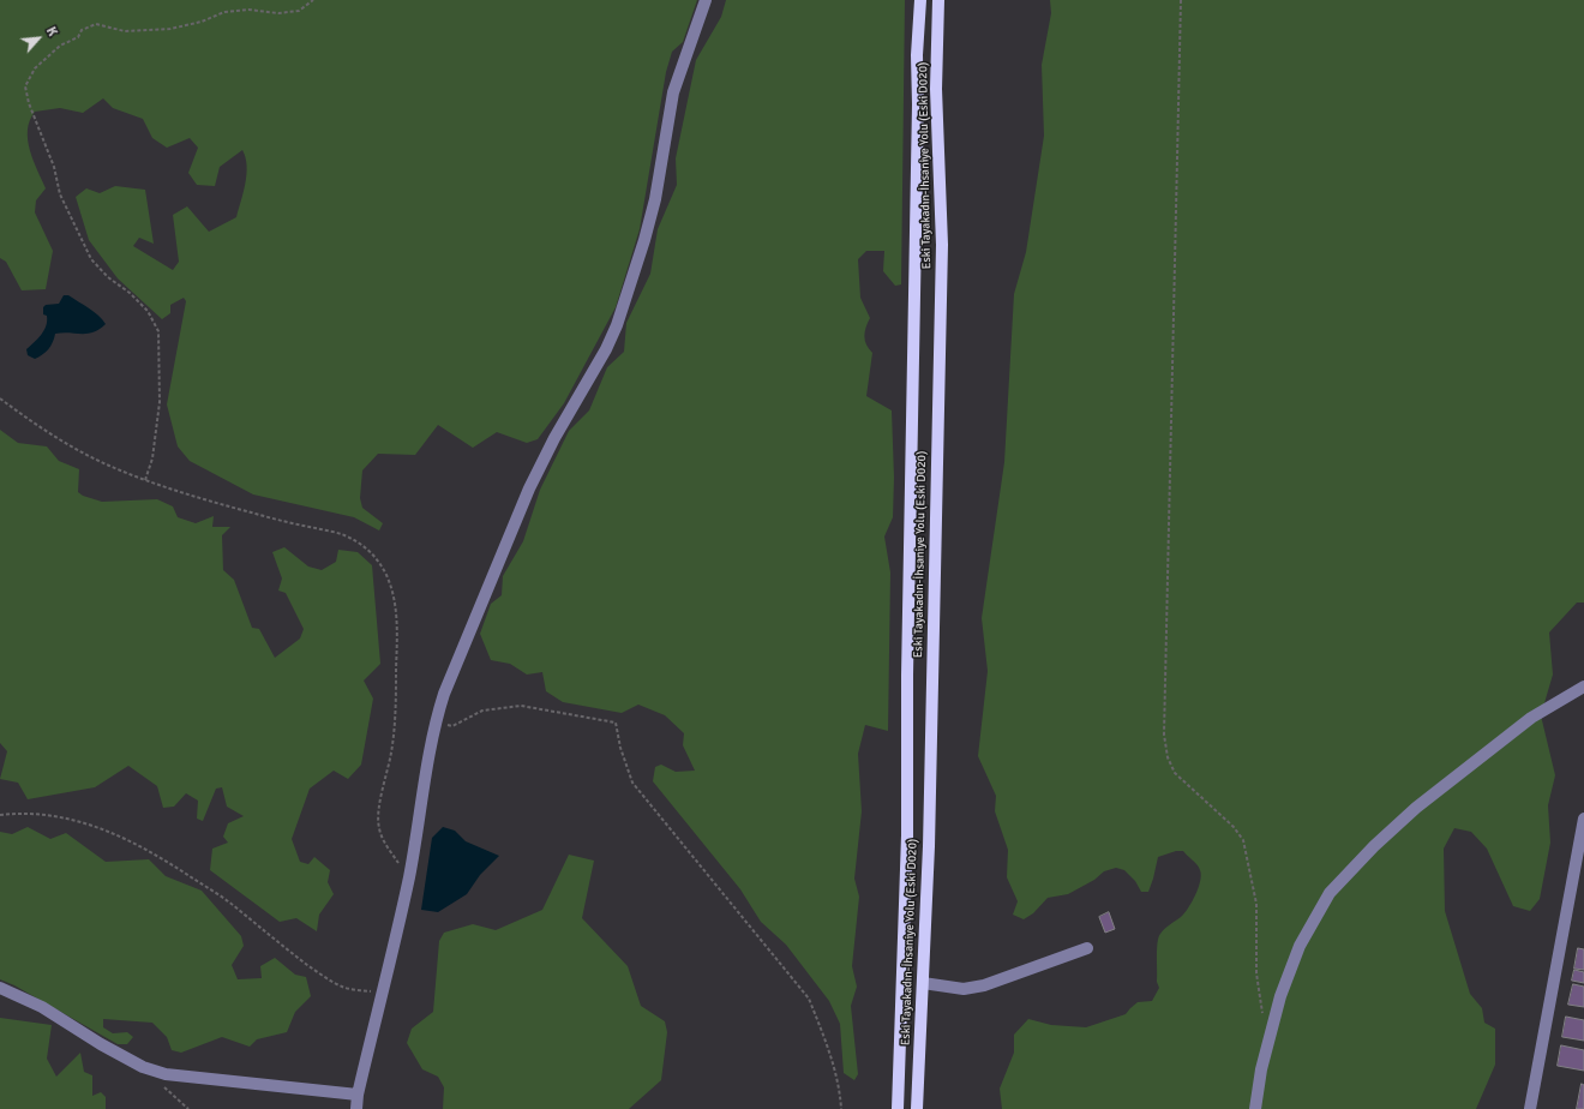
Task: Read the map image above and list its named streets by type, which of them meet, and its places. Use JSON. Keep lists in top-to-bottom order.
{
  "streets": {
    "main road": ["Eski Tayakadın-İhsaniye Yolu (Eski D020)"]
  },
  "north": "top right"
}
